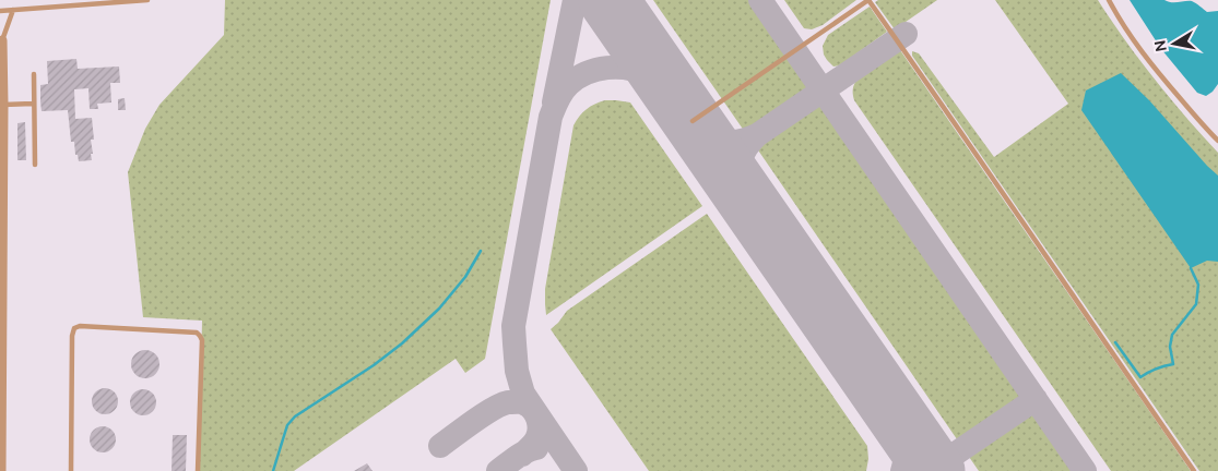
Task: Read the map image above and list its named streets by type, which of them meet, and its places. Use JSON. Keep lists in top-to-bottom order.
{
  "north": "left"
}
